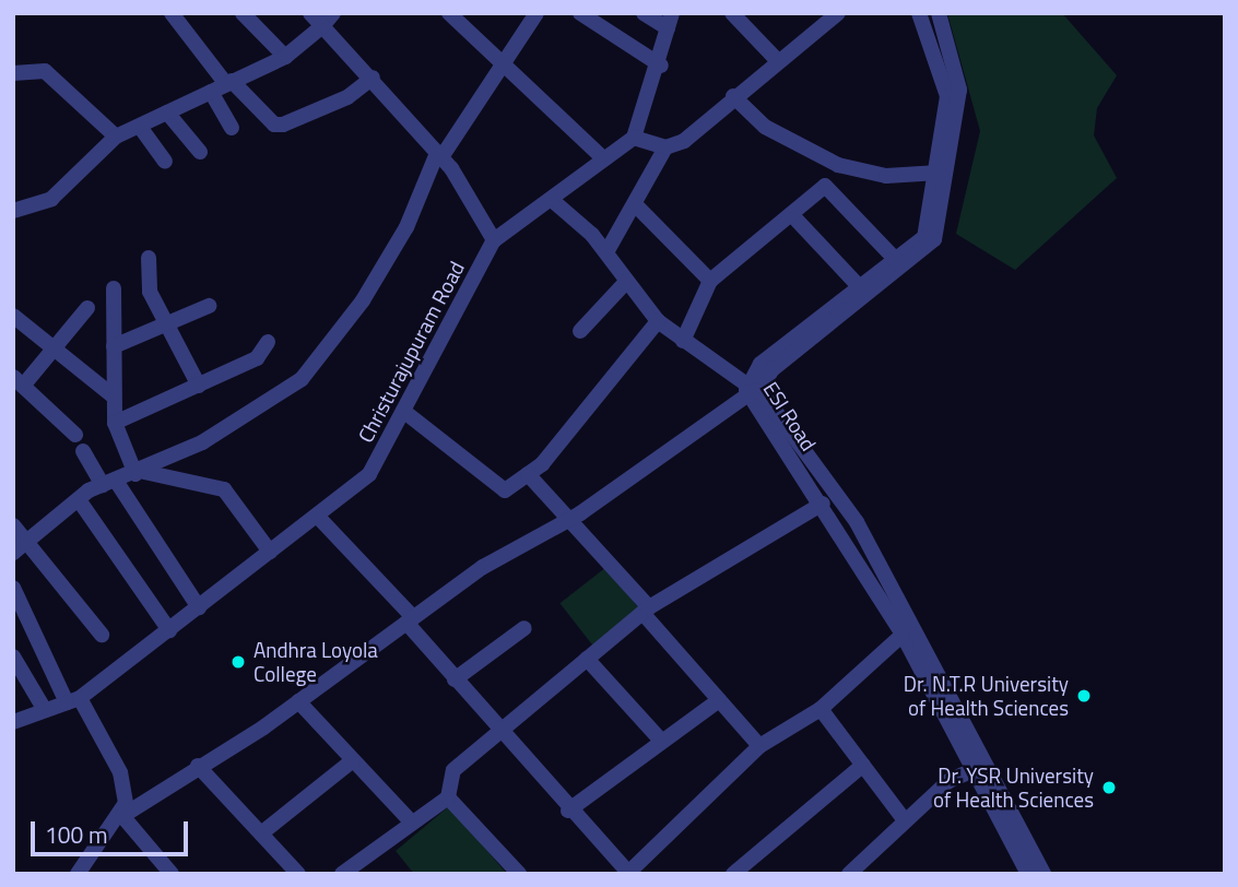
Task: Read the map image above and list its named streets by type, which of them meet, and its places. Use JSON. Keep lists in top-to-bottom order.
{
  "streets": {
    "street": ["Christurajupuram Road", "ESI Road"]
  },
  "places": ["Andhra Loyola College", "Dr. N.T.R University of Health Sciences", "Dr. YSR University of Health Sciences"],
  "scale_bar": "100 m"
}
